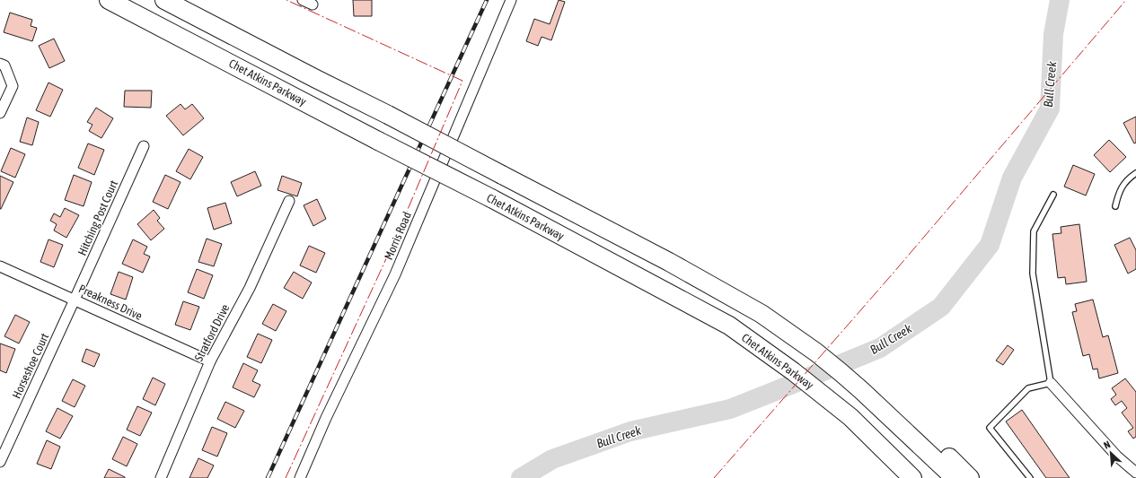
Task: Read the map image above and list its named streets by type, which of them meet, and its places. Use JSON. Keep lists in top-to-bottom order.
{
  "streets": {
    "highway": ["Chet Atkins Parkway"],
    "street": [
      "Hitching Post Court",
      "Morris Road",
      "Preakness Drive",
      "Stratford Drive",
      "Horseshoe Court"
    ]
  },
  "crossings": [
    ["Hitching Post Court", "Preakness Drive"],
    ["Hitching Post Court", "Horseshoe Court"],
    ["Preakness Drive", "Stratford Drive"],
    ["Preakness Drive", "Horseshoe Court"]
  ],
  "water": ["Bull Creek"],
  "north": "top left"
}
